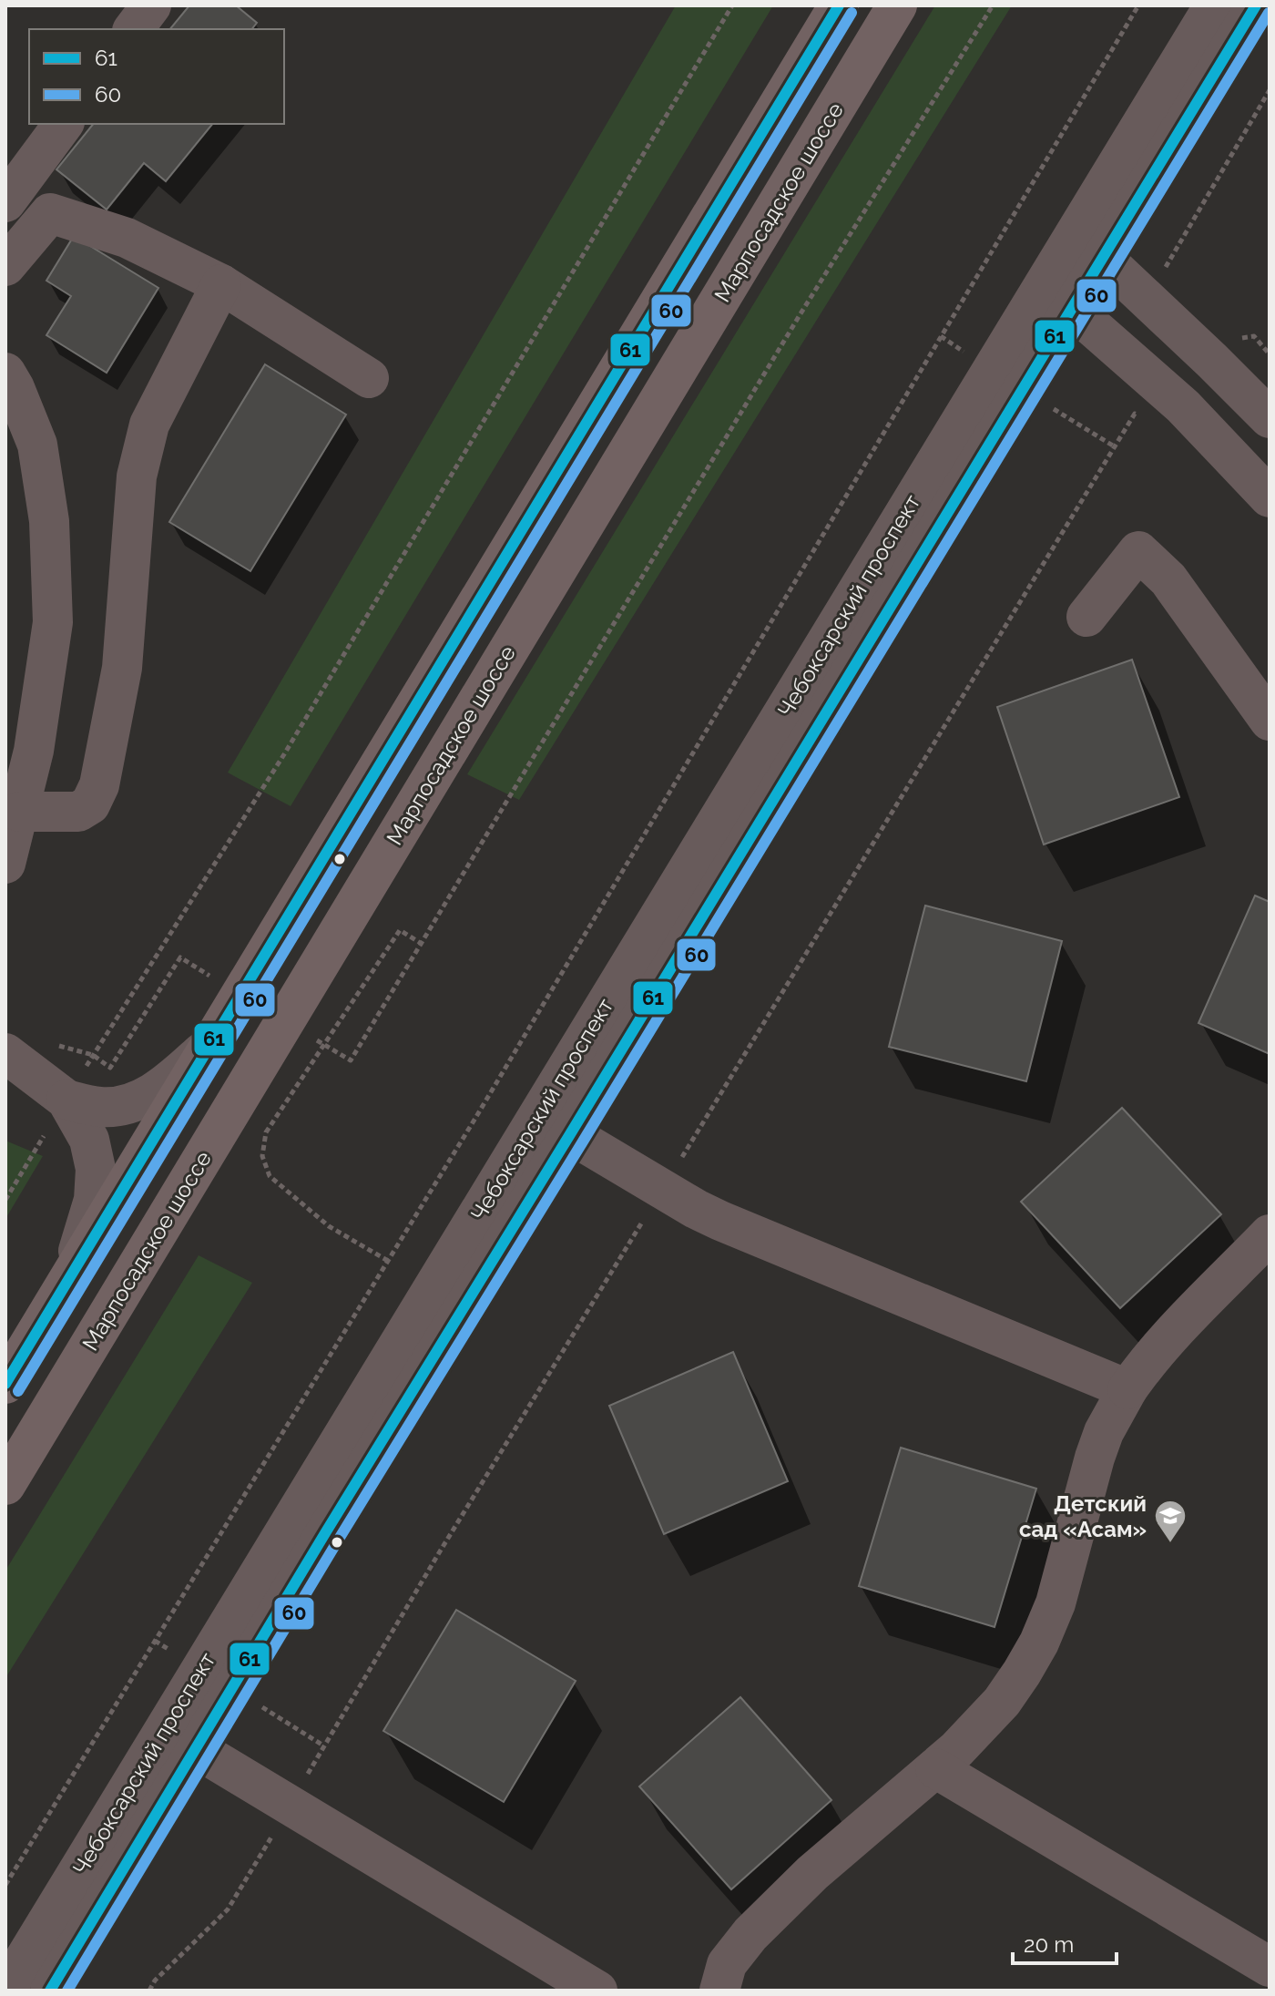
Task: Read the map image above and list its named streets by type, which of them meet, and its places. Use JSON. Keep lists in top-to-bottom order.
{
  "streets": {
    "main road": ["Марпосадское шоссе"],
    "street": ["Чебоксарский проспект"]
  },
  "places": {
    "school or university": ["Детский сад «Асам»"]
  },
  "lines": ["transit line 61", "transit line 60"],
  "legend": ["61", "60"],
  "scale_bar": "20 m"
}
